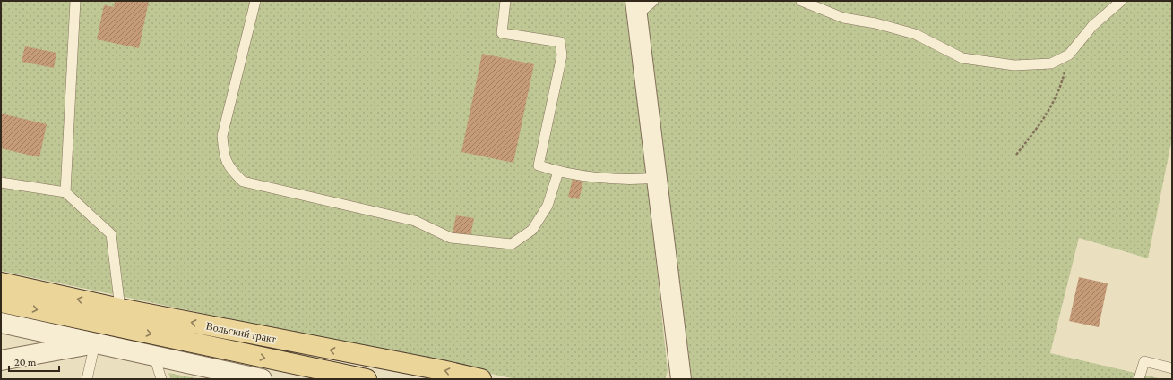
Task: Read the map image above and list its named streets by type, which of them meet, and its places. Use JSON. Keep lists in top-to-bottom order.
{
  "streets": {
    "main road": ["Вольский тракт"]
  },
  "scale_bar": "20 m"
}
